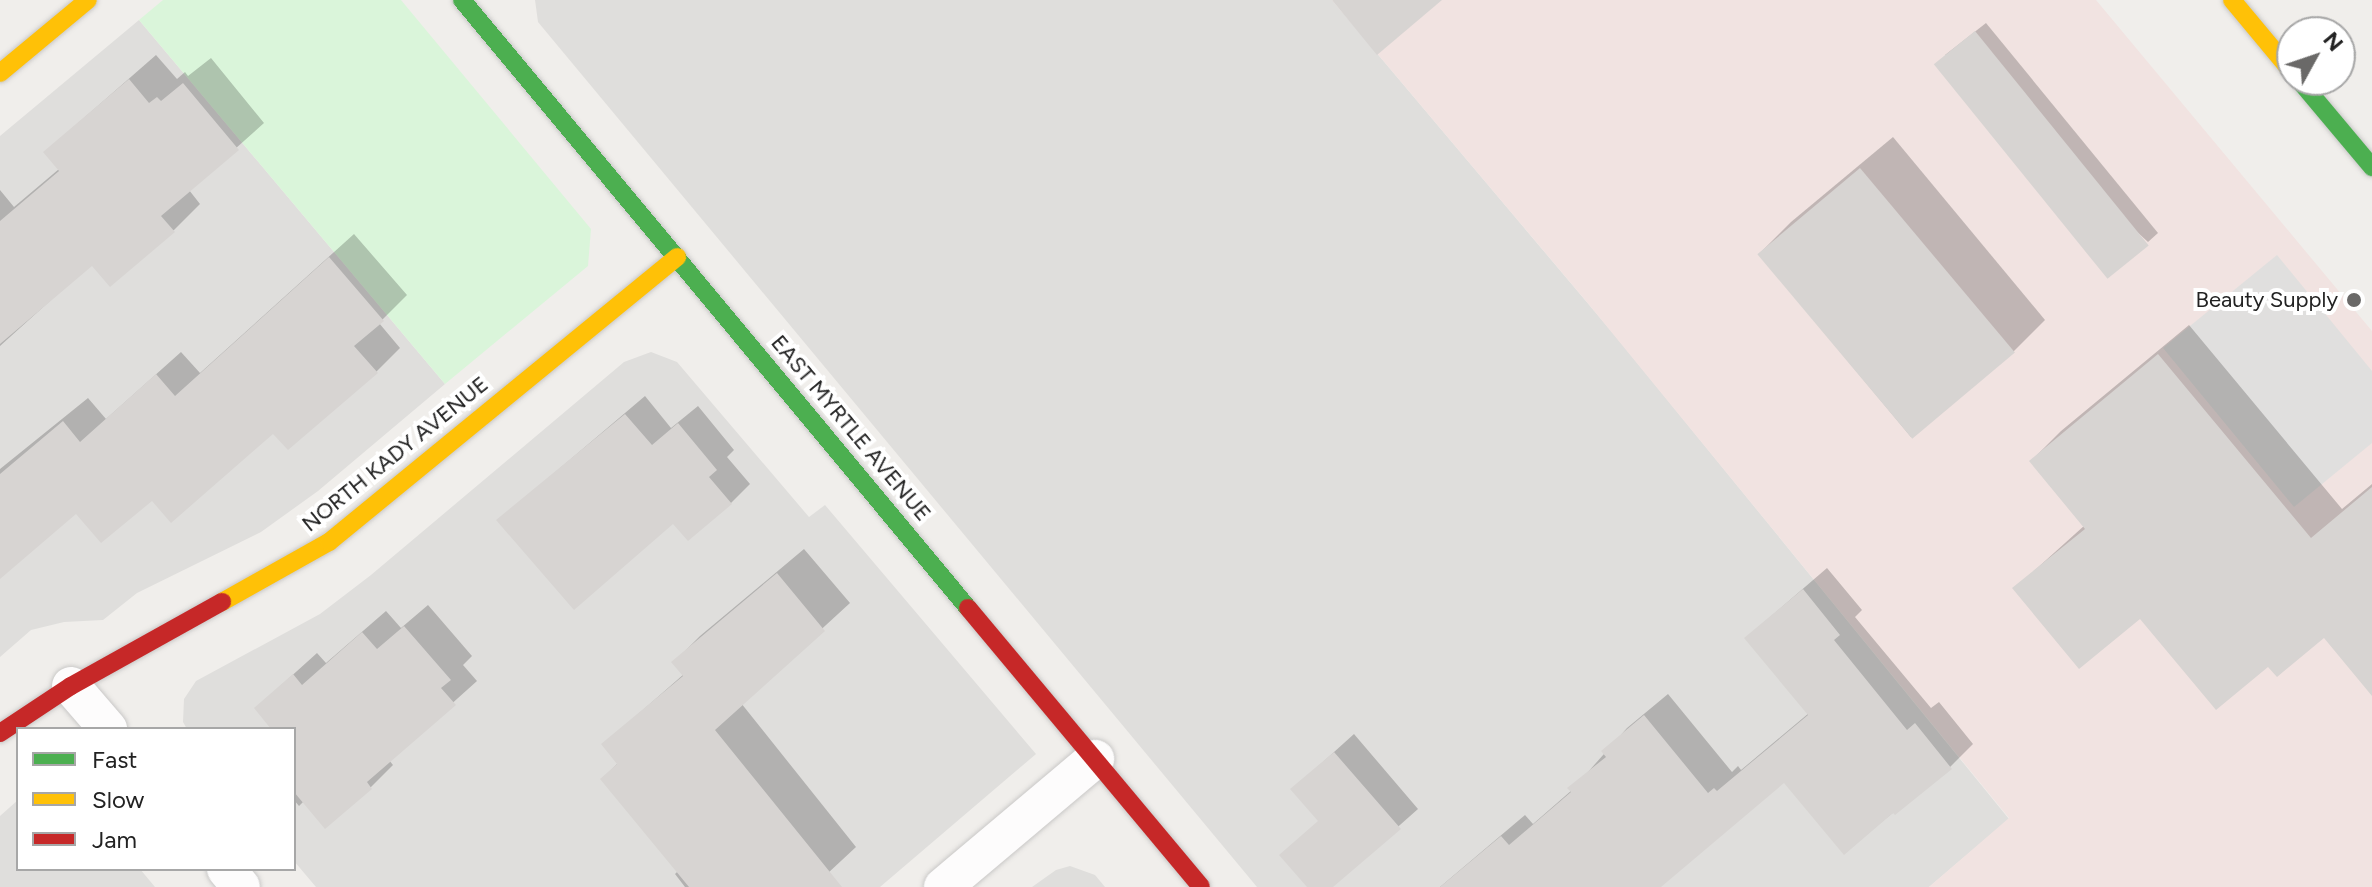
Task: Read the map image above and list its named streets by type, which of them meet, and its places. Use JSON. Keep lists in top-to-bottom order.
{
  "streets": {
    "street": ["EAST MYRTLE AVENUE", "NORTH KADY AVENUE"]
  },
  "crossings": [
    ["EAST MYRTLE AVENUE", "NORTH KADY AVENUE"]
  ],
  "places": ["Beauty Supply"],
  "legend": ["Fast", "Slow", "Jam"],
  "north": "top right"
}
